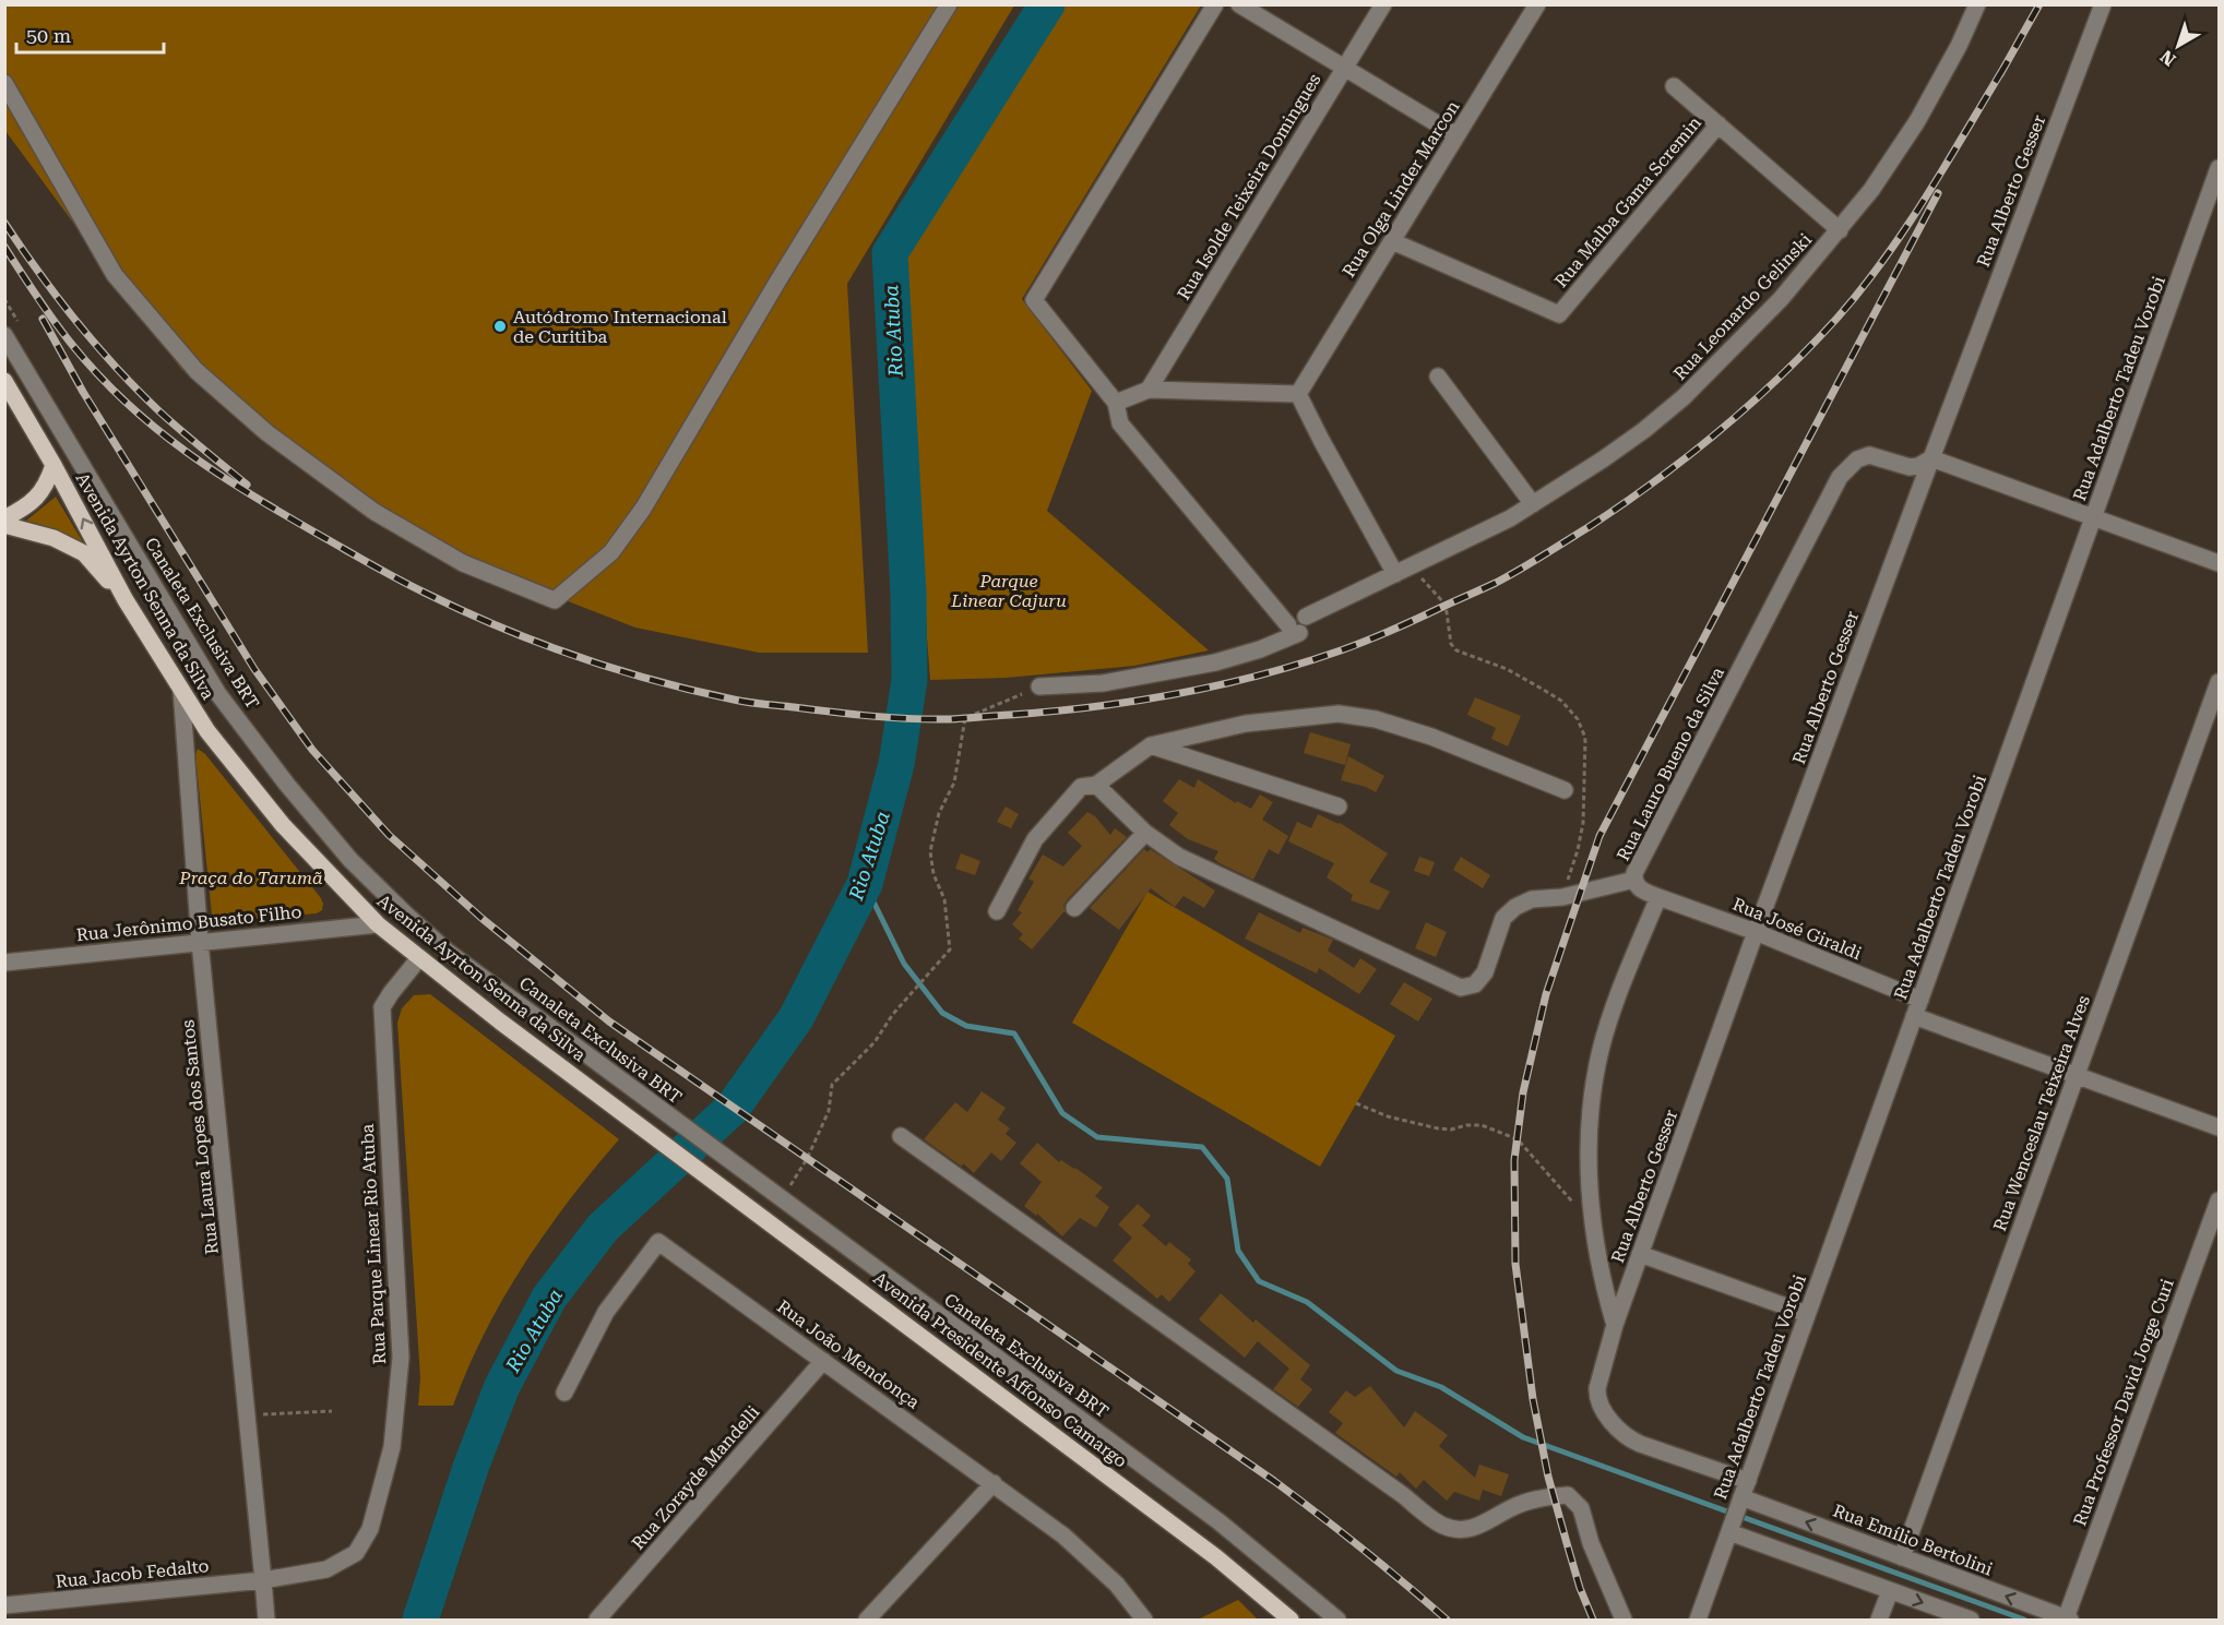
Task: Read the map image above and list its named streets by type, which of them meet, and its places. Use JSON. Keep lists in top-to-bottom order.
{
  "streets": {
    "main road": ["Avenida Ayrton Senna da Silva", "Avenida Presidente Affonso Camargo"],
    "street": [
      "Rua Isolde Teixeira Domingues",
      "Rua Olga Linder Marcon",
      "Rua Alberto Gesser",
      "Rua Malba Gama Scremin",
      "Rua Leonardo Gelinski",
      "Rua Adalberto Tadeu Vorobi",
      "Canaleta Exclusiva BRT",
      "Rua Lauro Bueno da Silva",
      "Rua Jerônimo Busato Filho",
      "Rua José Giraldi",
      "Rua Wenceslau Teixeira Alves",
      "Rua Laura Lopes dos Santos",
      "Rua Parque Linear Rio Atuba",
      "Rua João Mendonça",
      "Rua Professor David Jorge Curi",
      "Rua Zorayde Mandelli",
      "Rua Emílio Bertolini",
      "Rua Jacob Fedalto"
    ]
  },
  "crossings": [
    ["Rua Olga Linder Marcon", "Rua Malba Gama Scremin"],
    ["Rua Alberto Gesser", "Rua Adalberto Tadeu Vorobi"],
    ["Rua Alberto Gesser", "Rua Lauro Bueno da Silva"],
    ["Rua Alberto Gesser", "Rua José Giraldi"],
    ["Rua Adalberto Tadeu Vorobi", "Rua José Giraldi"],
    ["Rua Adalberto Tadeu Vorobi", "Rua Emílio Bertolini"],
    ["Avenida Ayrton Senna da Silva", "Rua Jerônimo Busato Filho"],
    ["Avenida Ayrton Senna da Silva", "Rua Laura Lopes dos Santos"],
    ["Avenida Ayrton Senna da Silva", "Rua Parque Linear Rio Atuba"],
    ["Avenida Ayrton Senna da Silva", "Avenida Presidente Affonso Camargo"],
    ["Rua Lauro Bueno da Silva", "Rua José Giraldi"],
    ["Rua Jerônimo Busato Filho", "Rua Laura Lopes dos Santos"],
    ["Rua Wenceslau Teixeira Alves", "Rua Emílio Bertolini"],
    ["Rua Laura Lopes dos Santos", "Rua Parque Linear Rio Atuba"],
    ["Rua Laura Lopes dos Santos", "Rua Jacob Fedalto"],
    ["Rua Parque Linear Rio Atuba", "Rua Jacob Fedalto"],
    ["Rua João Mendonça", "Rua Zorayde Mandelli"],
    ["Rua Professor David Jorge Curi", "Rua Emílio Bertolini"]
  ],
  "water": ["Rio Atuba"],
  "parks": ["Parque Linear Cajuru", "Praça do Tarumã"],
  "places": ["Autódromo Internacional de Curitiba"],
  "scale_bar": "50 m",
  "north": "bottom left"
}
